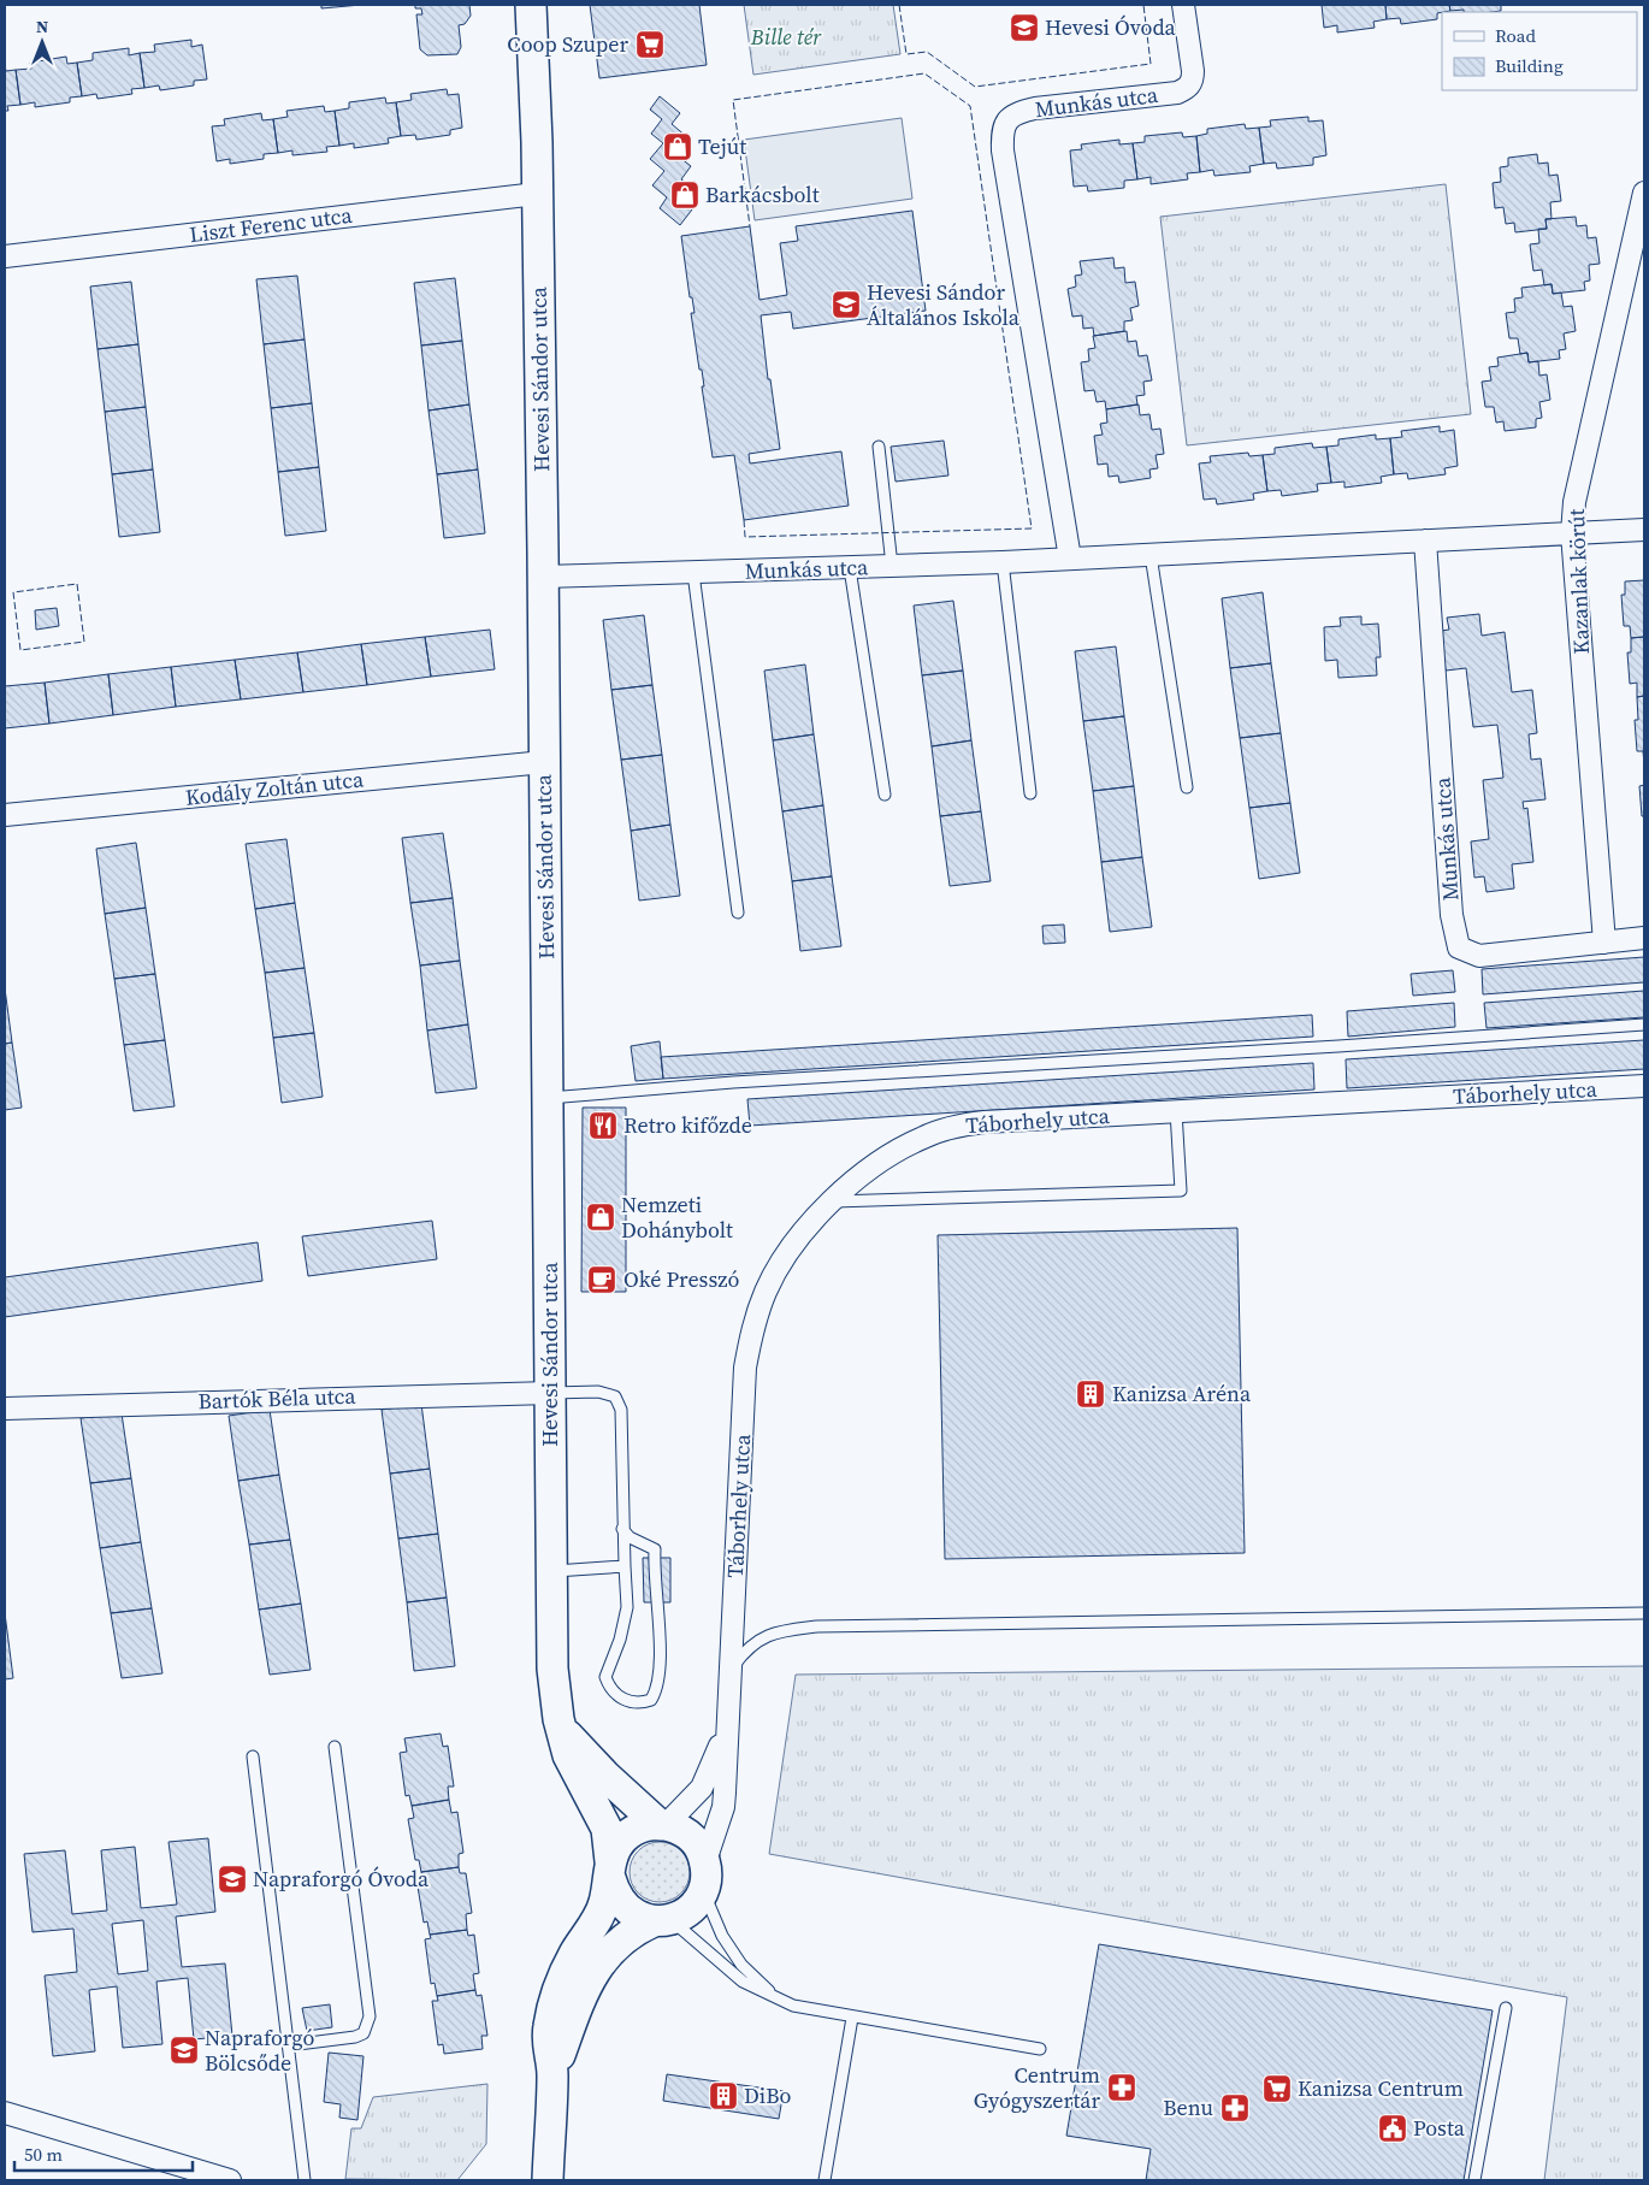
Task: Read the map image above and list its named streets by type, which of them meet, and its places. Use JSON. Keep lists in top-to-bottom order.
{
  "streets": {
    "main road": ["Hevesi Sándor utca"],
    "street": [
      "Munkás utca",
      "Liszt Ferenc utca",
      "Kazanlak körút",
      "Kodály Zoltán utca",
      "Táborhely utca",
      "Bartók Béla utca"
    ]
  },
  "crossings": [
    ["Munkás utca", "Hevesi Sándor utca"],
    ["Munkás utca", "Kazanlak körút"],
    ["Liszt Ferenc utca", "Hevesi Sándor utca"],
    ["Hevesi Sándor utca", "Kodály Zoltán utca"],
    ["Hevesi Sándor utca", "Táborhely utca"],
    ["Hevesi Sándor utca", "Bartók Béla utca"]
  ],
  "parks": ["Bille tér"],
  "places": {
    "school or university": [
      "Hevesi Óvoda",
      "Hevesi Sándor Általános Iskola",
      "Napraforgó Óvoda",
      "Napraforgó Bölcsőde"
    ],
    "supermarket": ["Coop Szuper", "Kanizsa Centrum"],
    "shop": ["Tejút", "Barkácsbolt", "Nemzeti Dohánybolt"],
    "restaurant": ["Retro kifőzde"],
    "cafe": ["Oké Presszó"],
    "building": ["Kanizsa Aréna", "DiBo"],
    "pharmacy": ["Centrum Gyógyszertár", "Benu"],
    "public building": ["Posta"]
  },
  "legend": ["Road", "Building"],
  "scale_bar": "50 m",
  "north": "top"
}
